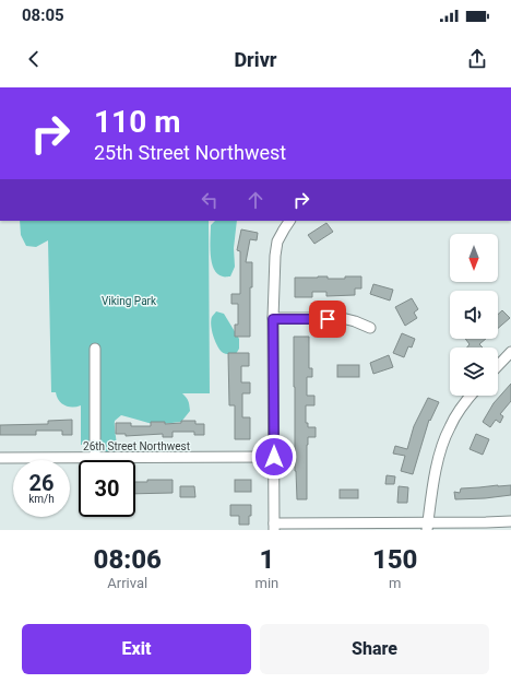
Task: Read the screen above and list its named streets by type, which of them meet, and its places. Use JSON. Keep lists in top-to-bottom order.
{
  "streets": {
    "street": ["26th Street Northwest"]
  },
  "parks": ["Viking Park"],
  "north": "bottom",
  "page": {
    "status": "08:05",
    "header": "Drivr",
    "turn": ["110 m", "25th Street Northwest"],
    "speed": "26 km/h",
    "limit": "30",
    "eta": [
      "08:06",
      "Arrival",
      "1",
      "min",
      "150",
      "m"
    ],
    "buttons": ["Exit", "Share"]
  }
}
